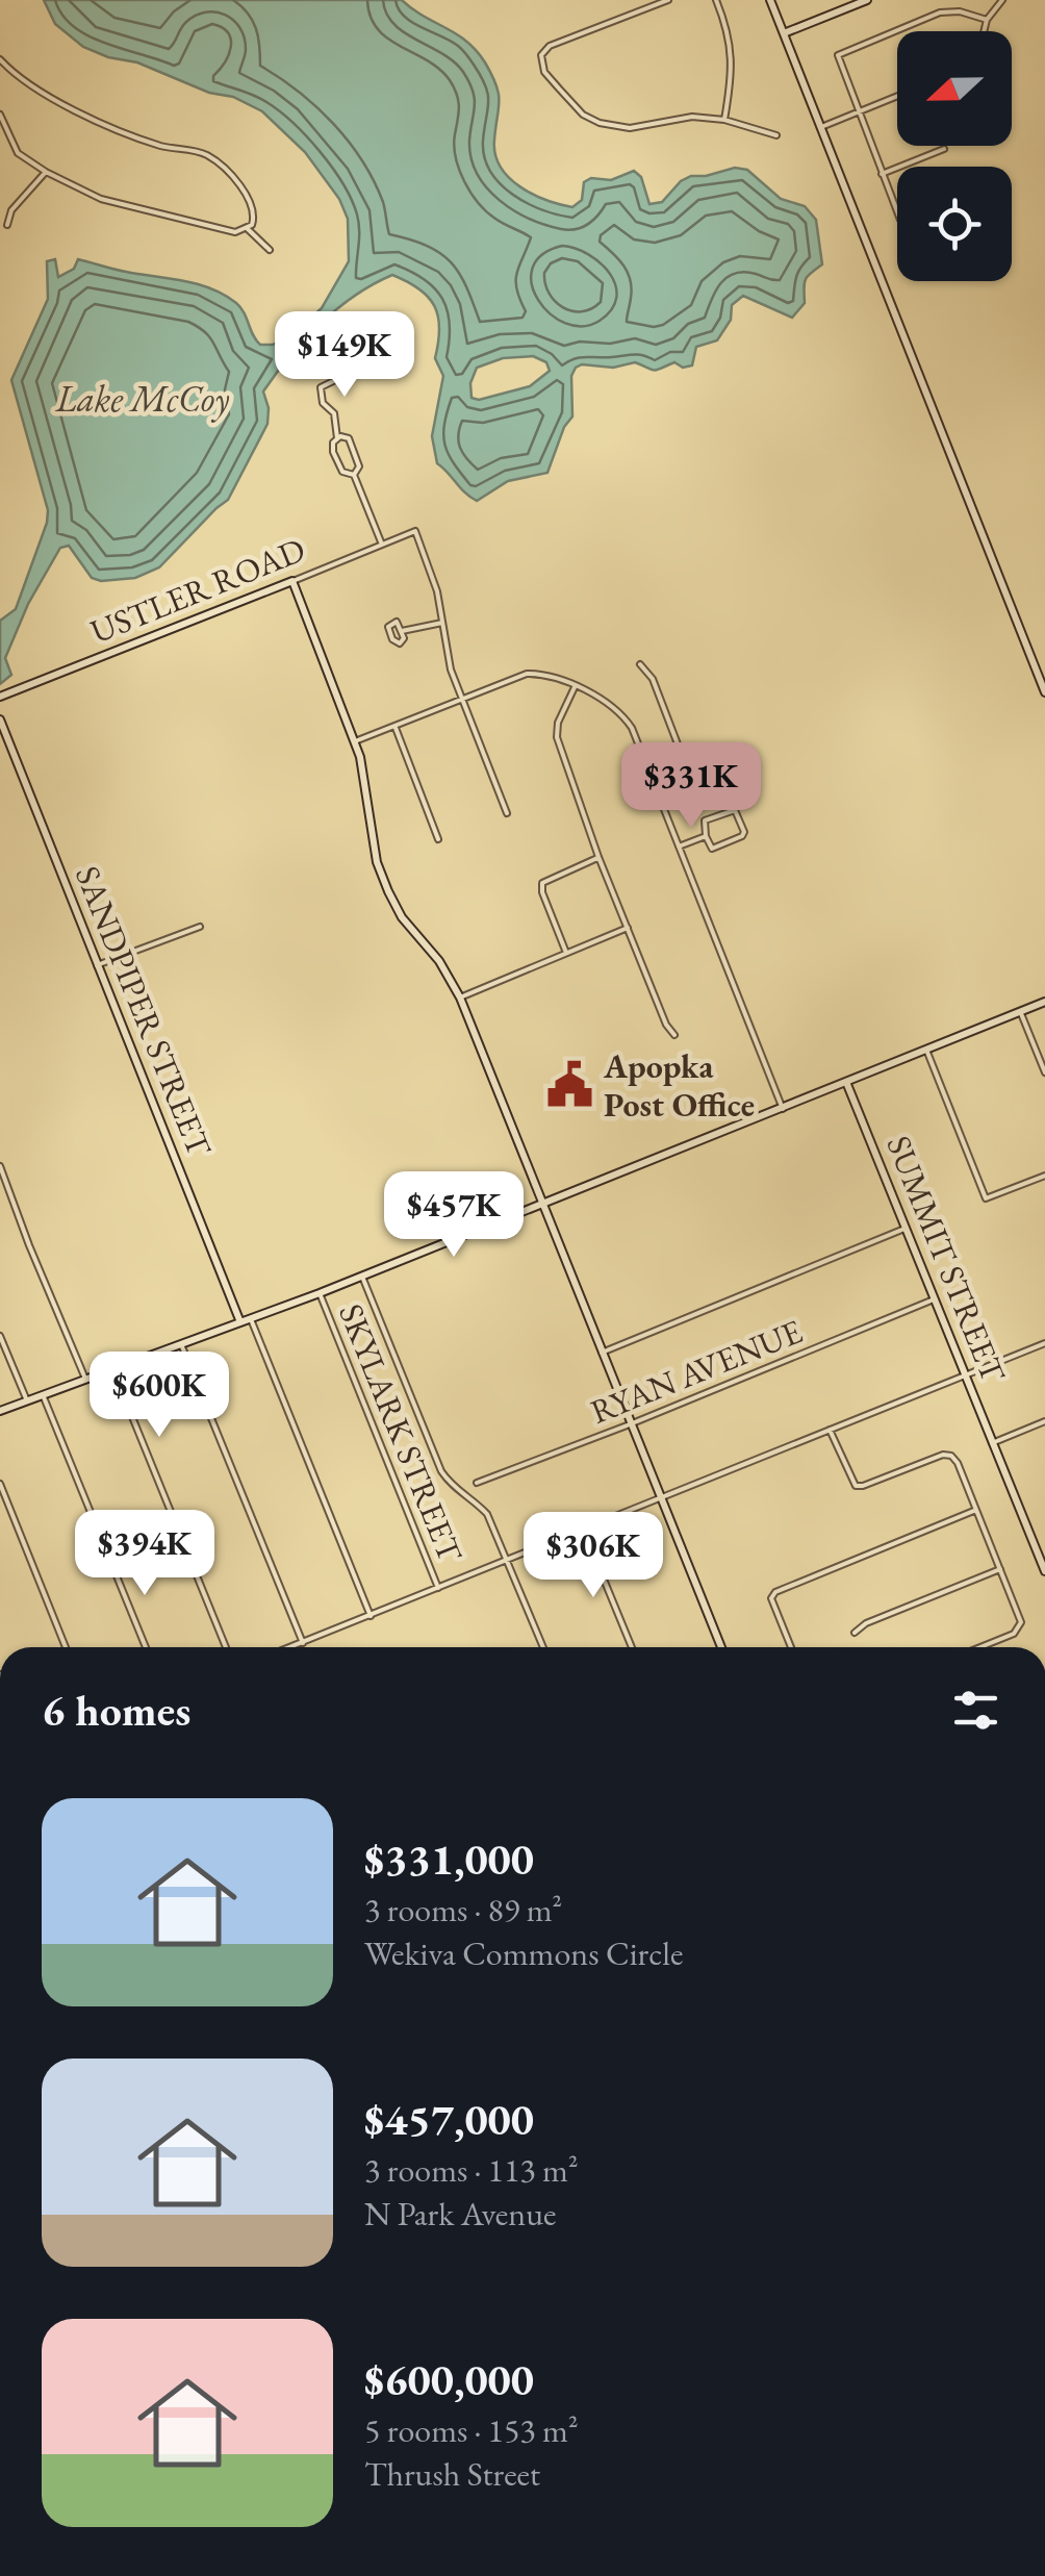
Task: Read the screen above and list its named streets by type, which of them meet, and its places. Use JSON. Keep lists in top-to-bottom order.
{
  "streets": {
    "street": [
      "USTLER ROAD",
      "SANDPIPER STREET",
      "SUMMIT STREET",
      "RYAN AVENUE",
      "SKYLARK STREET"
    ]
  },
  "crossings": [
    ["SUMMIT STREET", "RYAN AVENUE"]
  ],
  "water": ["Lake McCoy"],
  "places": {
    "public building": ["Apopka Post Office"]
  },
  "north": "left",
  "page": {
    "price": [
      "$149K",
      "$331K",
      "$457K",
      "$600K",
      "$394K",
      "$306K"
    ],
    "heading": "6 homes",
    "list": [
      {
        "name": "$331,000",
        "note": "3 rooms · 89 m² · Wekiva Commons Circle"
      },
      {
        "name": "$457,000",
        "note": "3 rooms · 113 m² · N Park Avenue"
      },
      {
        "name": "$600,000",
        "note": "5 rooms · 153 m² · Thrush Street"
      }
    ]
  }
}
